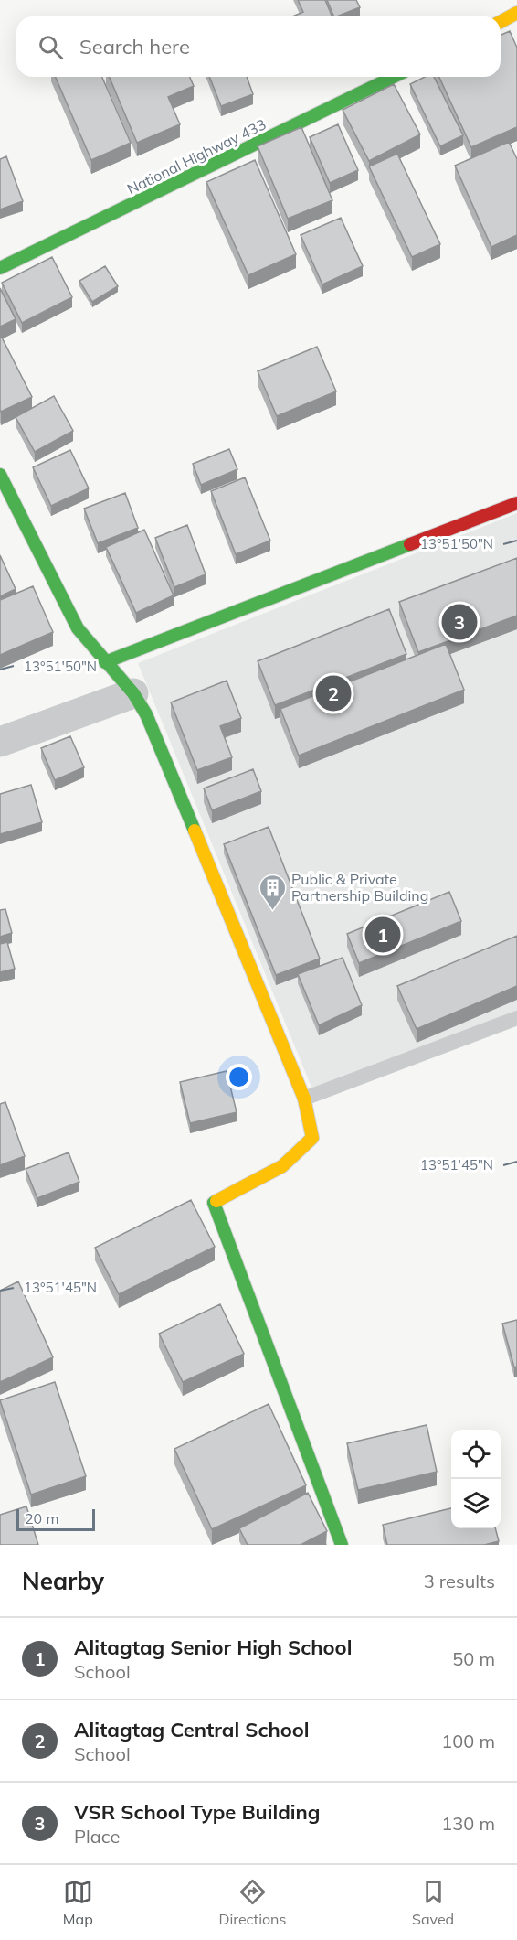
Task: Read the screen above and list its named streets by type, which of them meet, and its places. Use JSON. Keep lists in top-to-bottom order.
{
  "streets": {
    "street": ["National Highway 433"]
  },
  "places": {
    "building": ["Public & Private Partnership Building"]
  },
  "scale_bar": "20 m",
  "page": {
    "search": "Search here",
    "pins": ["3", "2", "1"],
    "scale": "20 m",
    "heading": ["Nearby", "3 results"],
    "list": [
      {
        "mark": "1",
        "name": "Alitagtag Senior High School",
        "note": "School",
        "value": "50 m"
      },
      {
        "mark": "2",
        "name": "Alitagtag Central School",
        "note": "School",
        "value": "100 m"
      },
      {
        "mark": "3",
        "name": "VSR School Type Building",
        "note": "Place",
        "value": "130 m"
      }
    ],
    "nav": ["Map", "Directions", "Saved"]
  },
  "coordinates": ["13°51'50\"N", "13°51'45\"N"]
}
